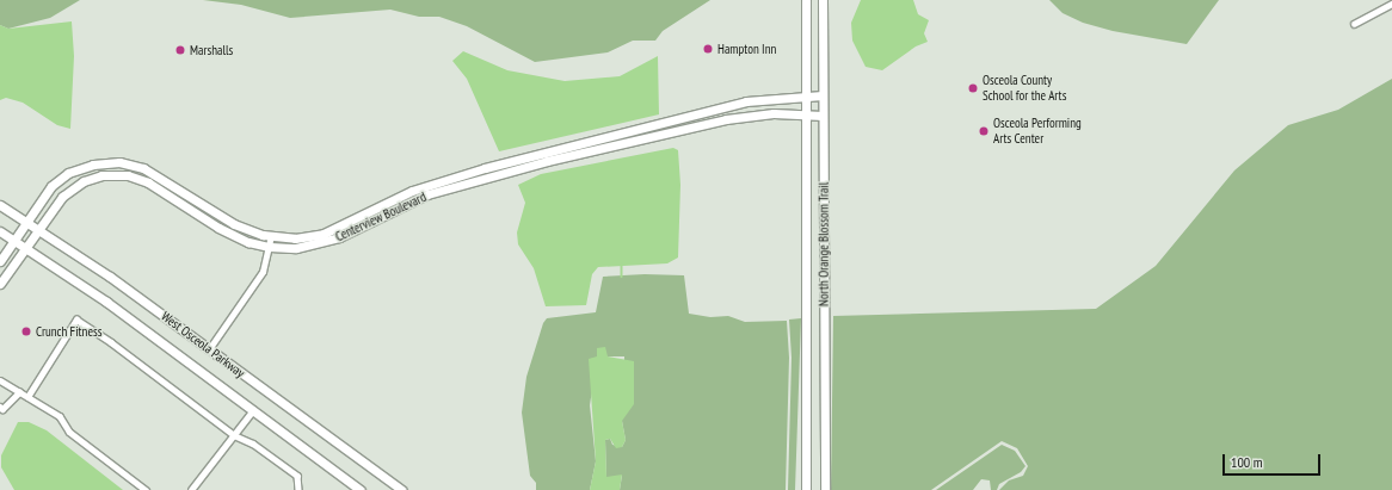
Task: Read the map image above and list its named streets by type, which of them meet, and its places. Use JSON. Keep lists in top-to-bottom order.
{
  "streets": {
    "main road": ["Centerview Boulevard", "North Orange Blossom Trail", "West Osceola Parkway"]
  },
  "crossings": [
    ["Centerview Boulevard", "North Orange Blossom Trail"],
    ["Centerview Boulevard", "West Osceola Parkway"]
  ],
  "places": [
    "Hampton Inn",
    "Marshalls",
    "Osceola County School for the Arts",
    "Osceola Performing Arts Center",
    "Crunch Fitness"
  ],
  "scale_bar": "100 m"
}
